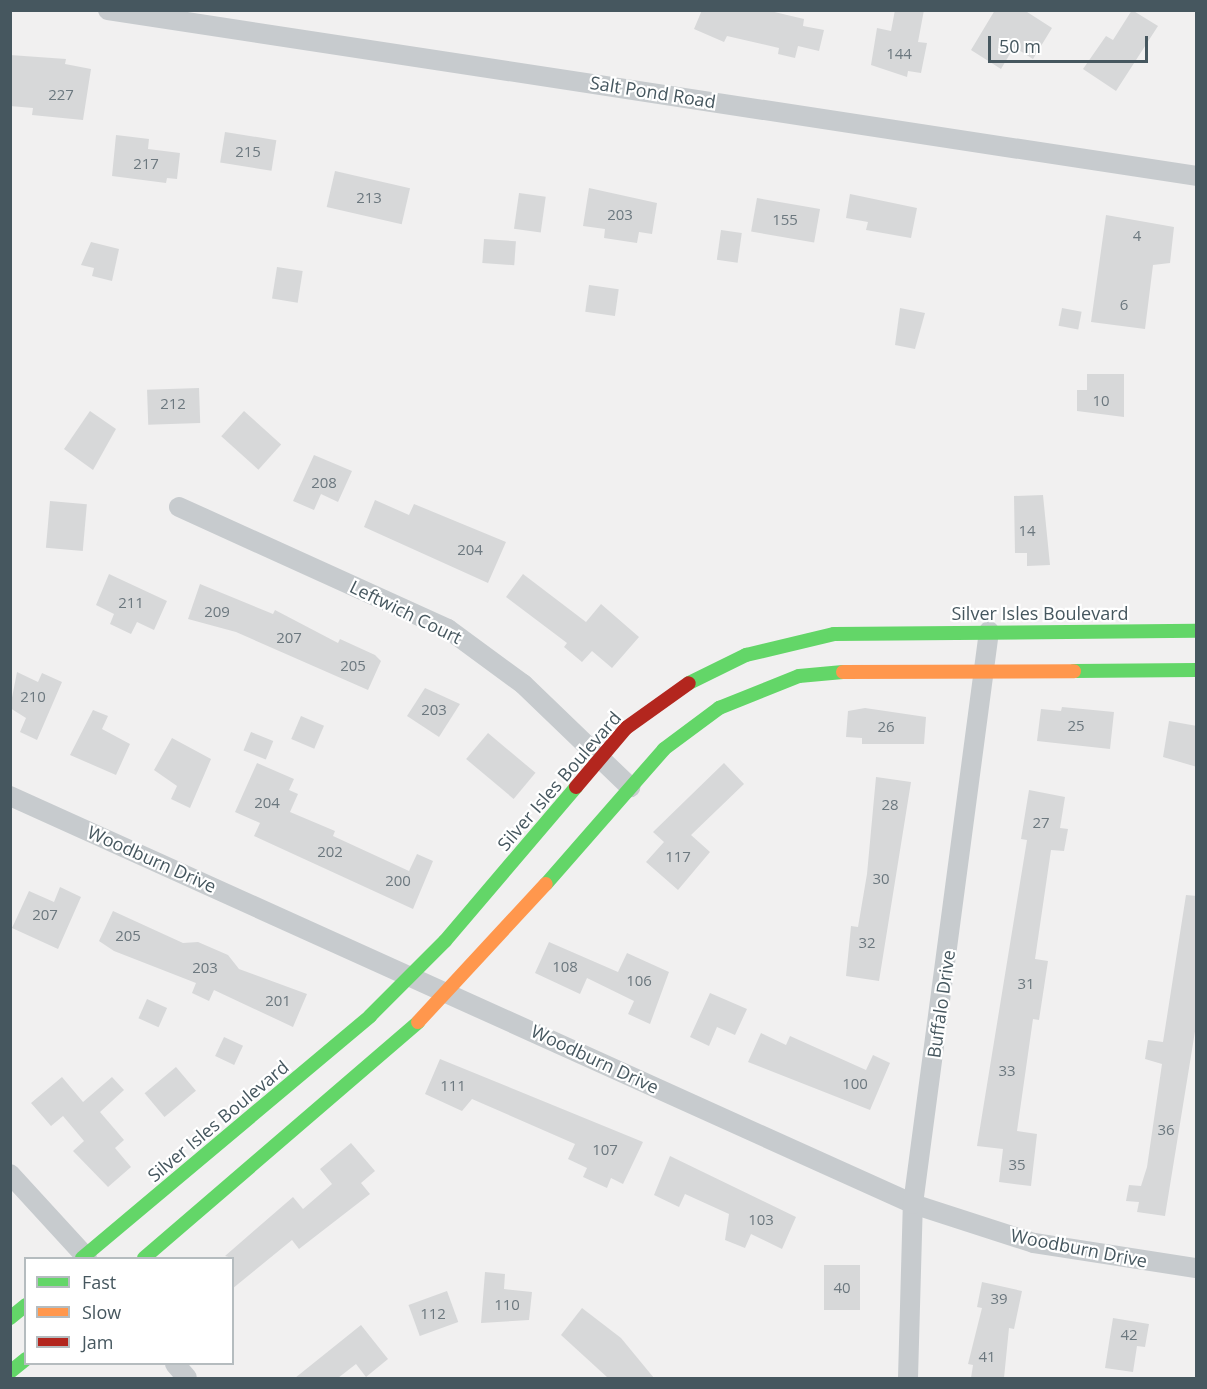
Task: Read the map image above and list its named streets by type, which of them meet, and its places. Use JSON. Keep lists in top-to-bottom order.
{
  "streets": {
    "street": [
      "Salt Pond Road",
      "Leftwich Court",
      "Silver Isles Boulevard",
      "Woodburn Drive",
      "Buffalo Drive"
    ]
  },
  "crossings": [
    ["Leftwich Court", "Silver Isles Boulevard"],
    ["Silver Isles Boulevard", "Woodburn Drive"],
    ["Silver Isles Boulevard", "Buffalo Drive"],
    ["Woodburn Drive", "Buffalo Drive"]
  ],
  "house_numbers": [
    "144",
    "227",
    "215",
    "217",
    "213",
    "203",
    "155",
    "4",
    "6",
    "10",
    "212",
    "208",
    "14",
    "204",
    "211",
    "209",
    "207",
    "205",
    "210",
    "203",
    "25",
    "26",
    "204",
    "28",
    "27",
    "202",
    "117",
    "30",
    "200",
    "207",
    "205",
    "32",
    "108",
    "203",
    "106",
    "31",
    "201",
    "33",
    "100",
    "111",
    "36",
    "107",
    "35",
    "103",
    "40",
    "39",
    "110",
    "112",
    "42",
    "41"
  ],
  "legend": ["Fast", "Slow", "Jam"],
  "scale_bar": "50 m"
}
